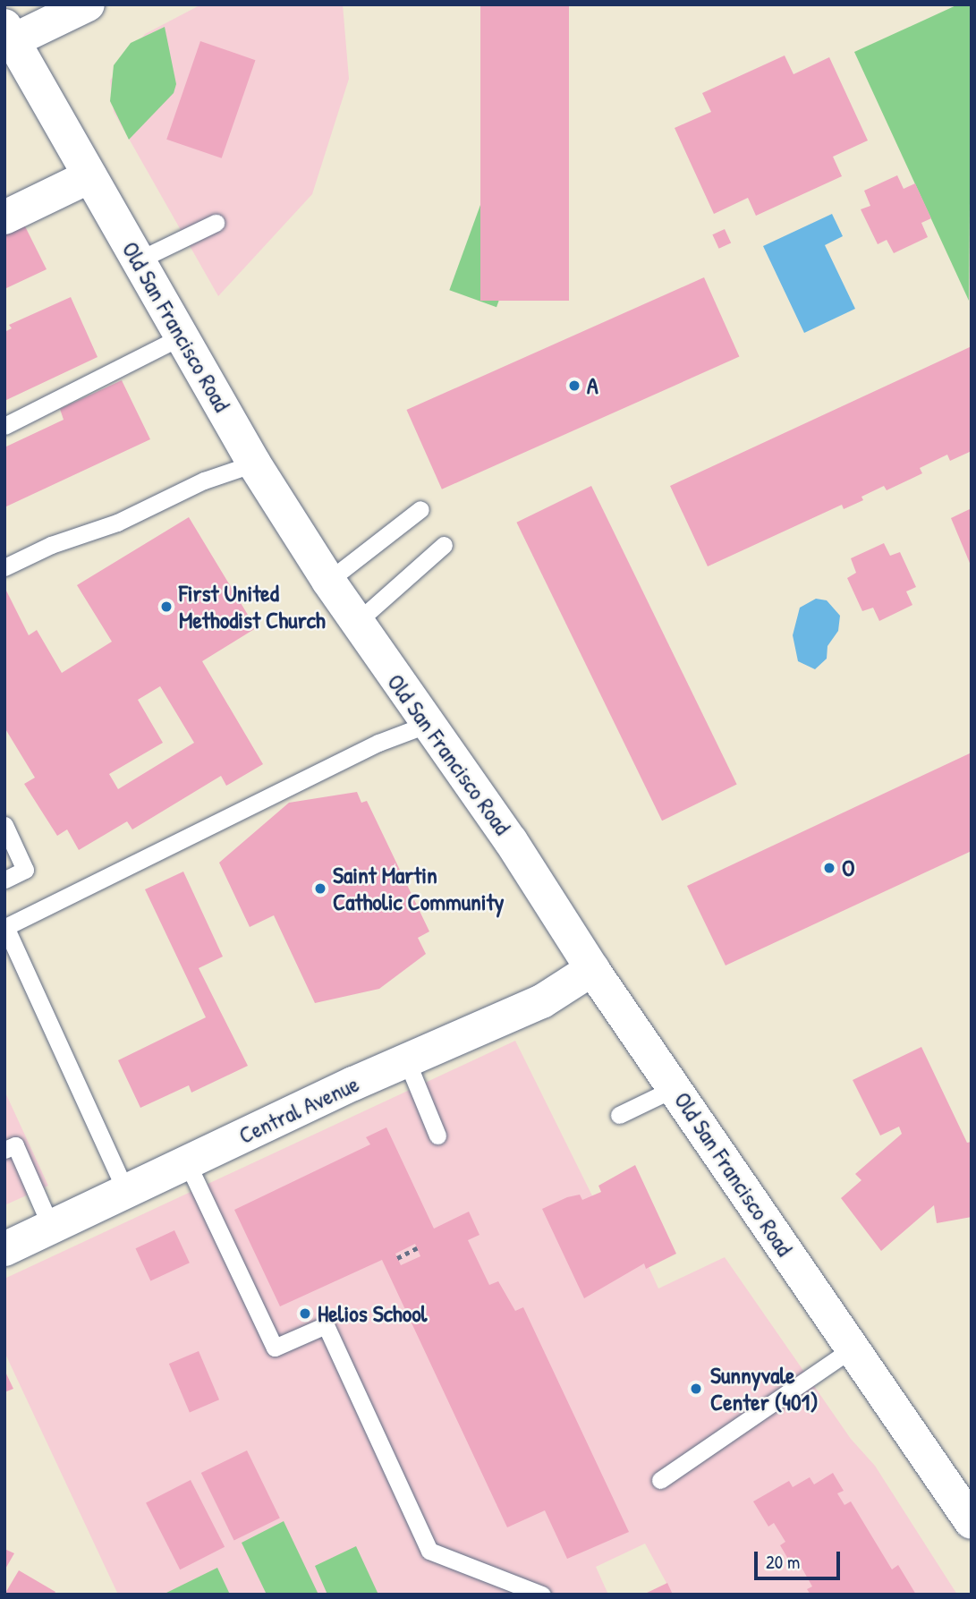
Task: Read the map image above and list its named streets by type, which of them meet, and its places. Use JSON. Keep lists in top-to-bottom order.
{
  "streets": {
    "main road": ["Old San Francisco Road", "Central Avenue"]
  },
  "crossings": [
    ["Old San Francisco Road", "Central Avenue"]
  ],
  "places": [
    "A",
    "First United Methodist Church",
    "O",
    "Saint Martin Catholic Community",
    "Helios School",
    "Sunnyvale Center (401)"
  ],
  "scale_bar": "20 m"
}
